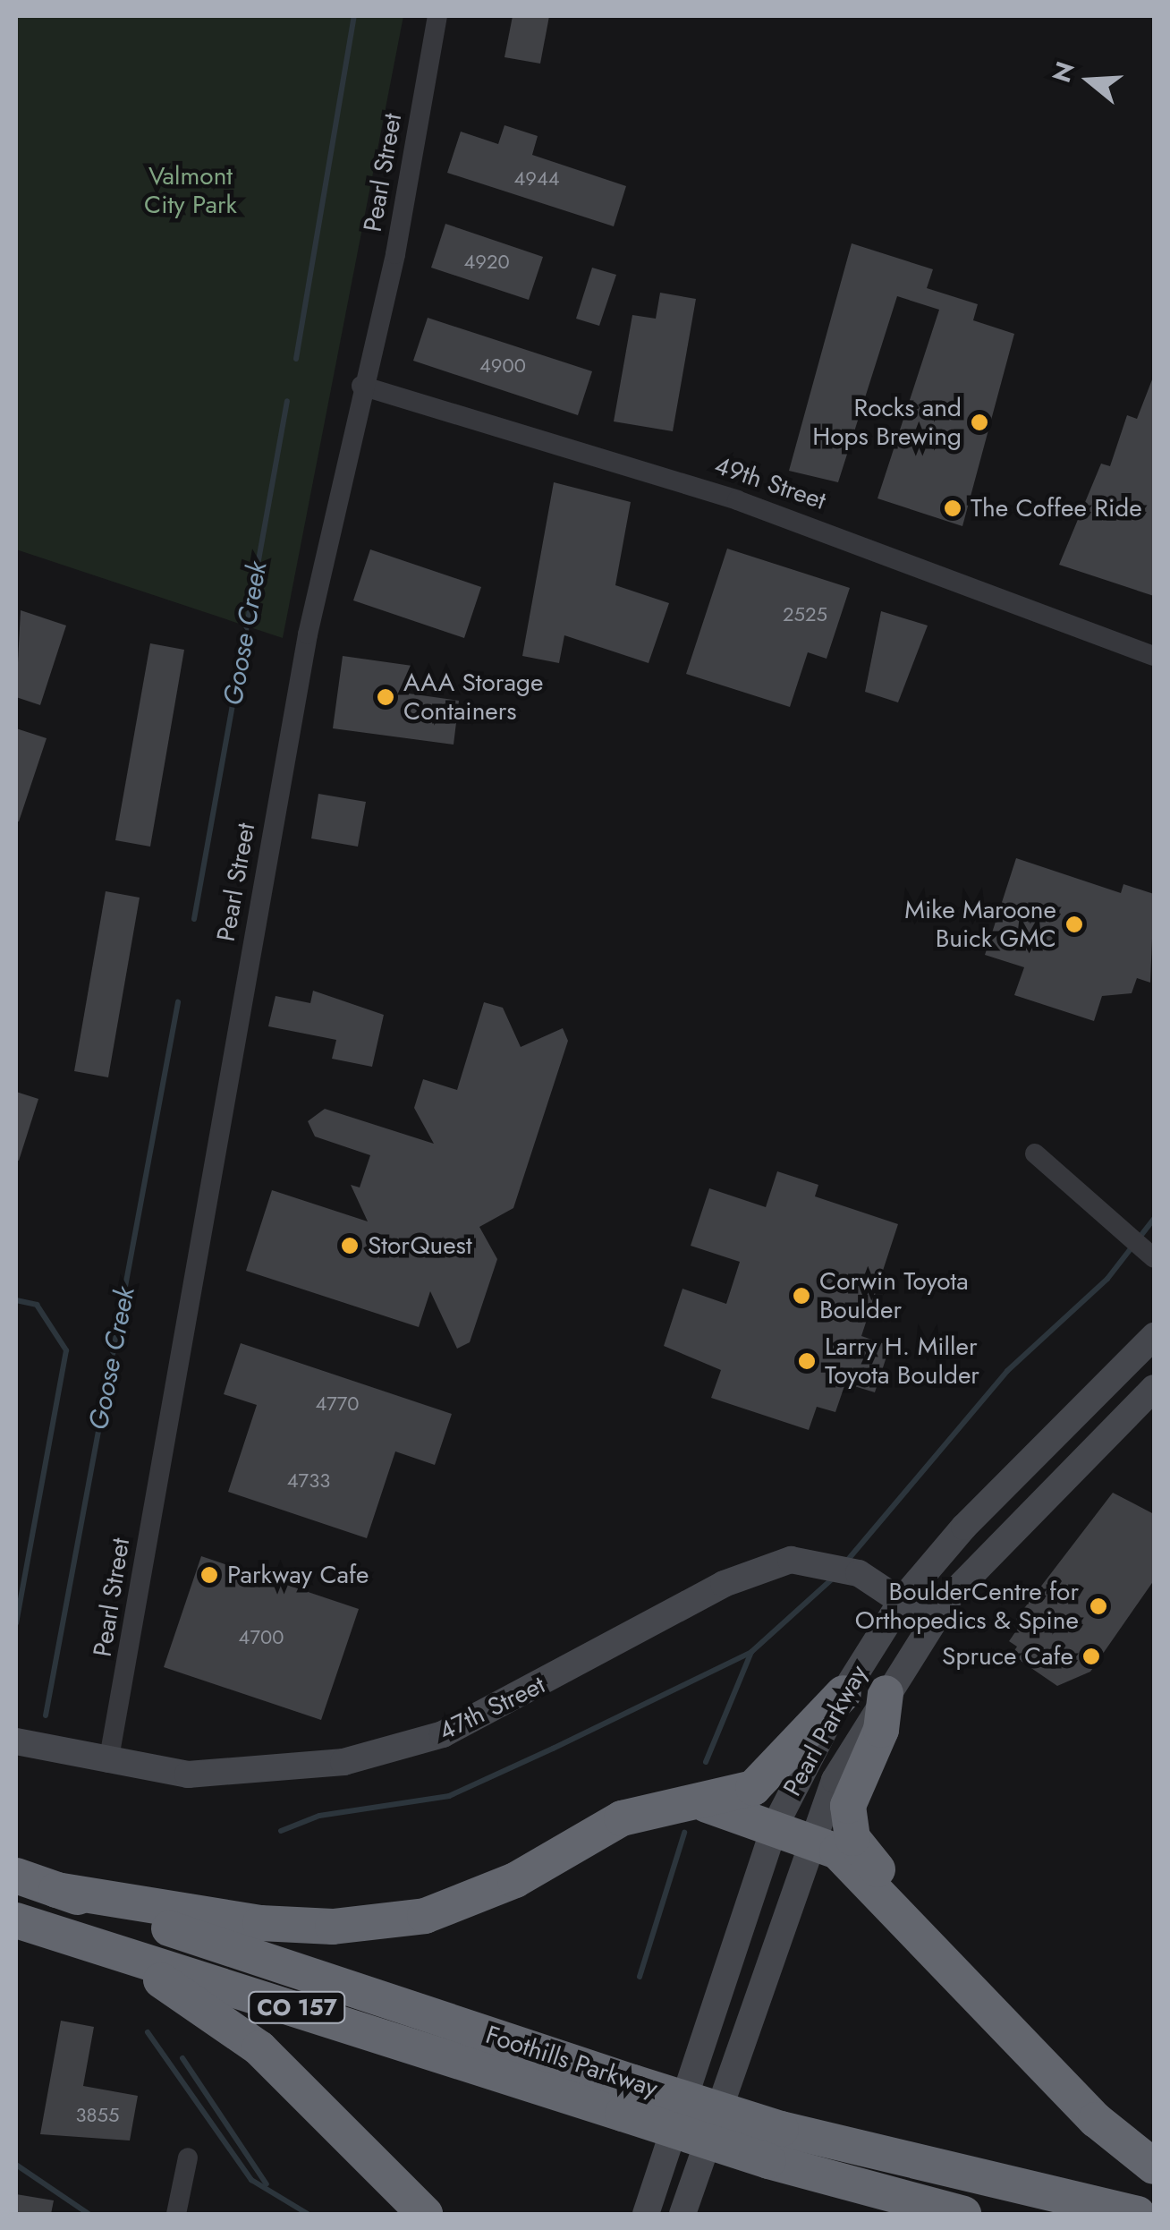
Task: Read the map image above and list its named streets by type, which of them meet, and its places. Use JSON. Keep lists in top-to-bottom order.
{
  "streets": {
    "highway": ["CO 157", "Foothills Parkway"],
    "main road": ["47th Street", "Pearl Parkway"],
    "street": ["Pearl Street", "49th Street"]
  },
  "crossings": [
    ["Pearl Street", "49th Street"],
    ["Pearl Street", "47th Street"],
    ["47th Street", "Pearl Parkway"]
  ],
  "water": ["Goose Creek"],
  "parks": ["Valmont City Park"],
  "places": [
    "Rocks and Hops Brewing",
    "The Coffee Ride",
    "AAA Storage Containers",
    "Mike Maroone Buick GMC",
    "StorQuest",
    "Corwin Toyota Boulder",
    "Larry H. Miller Toyota Boulder",
    "Parkway Cafe",
    "BoulderCentre for Orthopedics & Spine",
    "Spruce Cafe"
  ],
  "house_numbers": [
    "4944",
    "4920",
    "4900",
    "2525",
    "4770",
    "4733",
    "4700",
    "3855"
  ],
  "north": "left"
}
